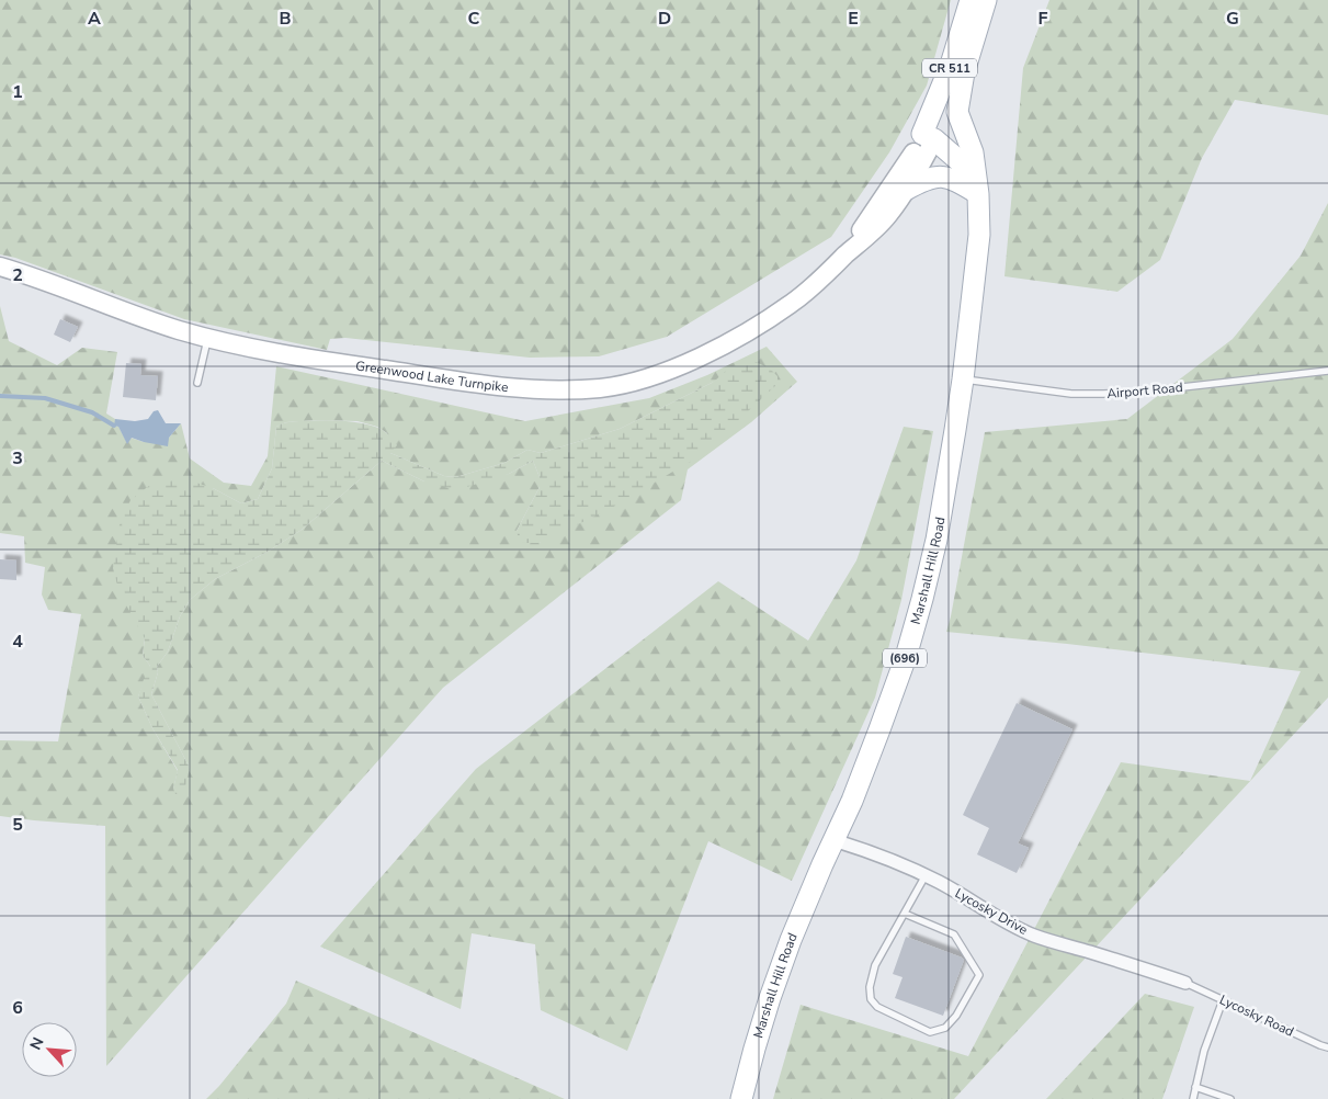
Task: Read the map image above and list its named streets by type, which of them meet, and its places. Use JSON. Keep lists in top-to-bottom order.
{
  "streets": {
    "main road": [
      "CR 511",
      "Greenwood Lake Turnpike",
      "Marshall Hill Road",
      "(696)"
    ],
    "street": ["Lycosky Drive"],
    "lane": ["Airport Road", "Lycosky Road"]
  },
  "crossings": [
    ["Greenwood Lake Turnpike", "Marshall Hill Road"],
    ["Airport Road", "Marshall Hill Road"],
    ["Marshall Hill Road", "Lycosky Drive"],
    ["Lycosky Drive", "Lycosky Road"]
  ],
  "north": "top left",
  "grid": {
    "columns": [
      "A",
      "B",
      "C",
      "D",
      "E",
      "F",
      "G"
    ],
    "rows": [
      "1",
      "2",
      "3",
      "4",
      "5",
      "6"
    ]
  }
}
